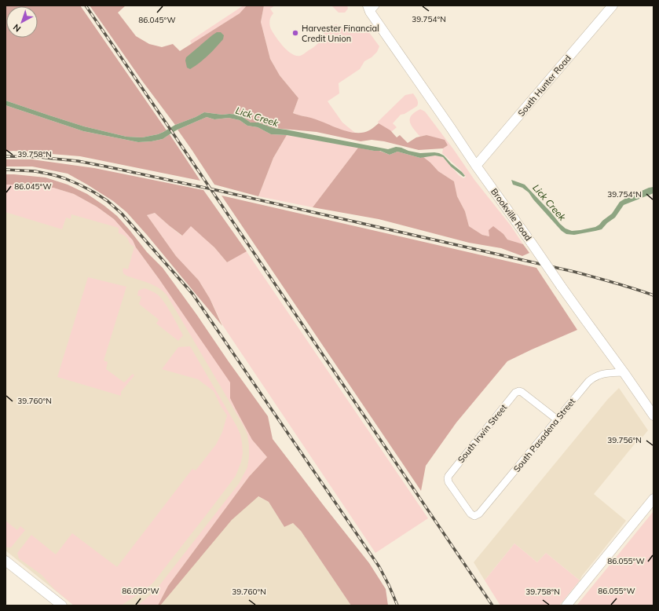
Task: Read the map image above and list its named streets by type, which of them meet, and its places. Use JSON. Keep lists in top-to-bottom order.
{
  "streets": {
    "main road": ["South Hunter Road", "Brookville Road"],
    "street": ["South Irwin Street", "South Pasadena Street"]
  },
  "crossings": [
    ["South Hunter Road", "Brookville Road"],
    ["Brookville Road", "South Pasadena Street"],
    ["South Irwin Street", "South Pasadena Street"]
  ],
  "water": ["Lick Creek"],
  "places": ["Harvester Financial Credit Union"],
  "north": "bottom left",
  "coordinates": [
    "39.754°N",
    "86.045°W",
    "39.758°N",
    "39.760°N",
    "39.756°N",
    "86.055°W",
    "86.050°W"
  ]
}
